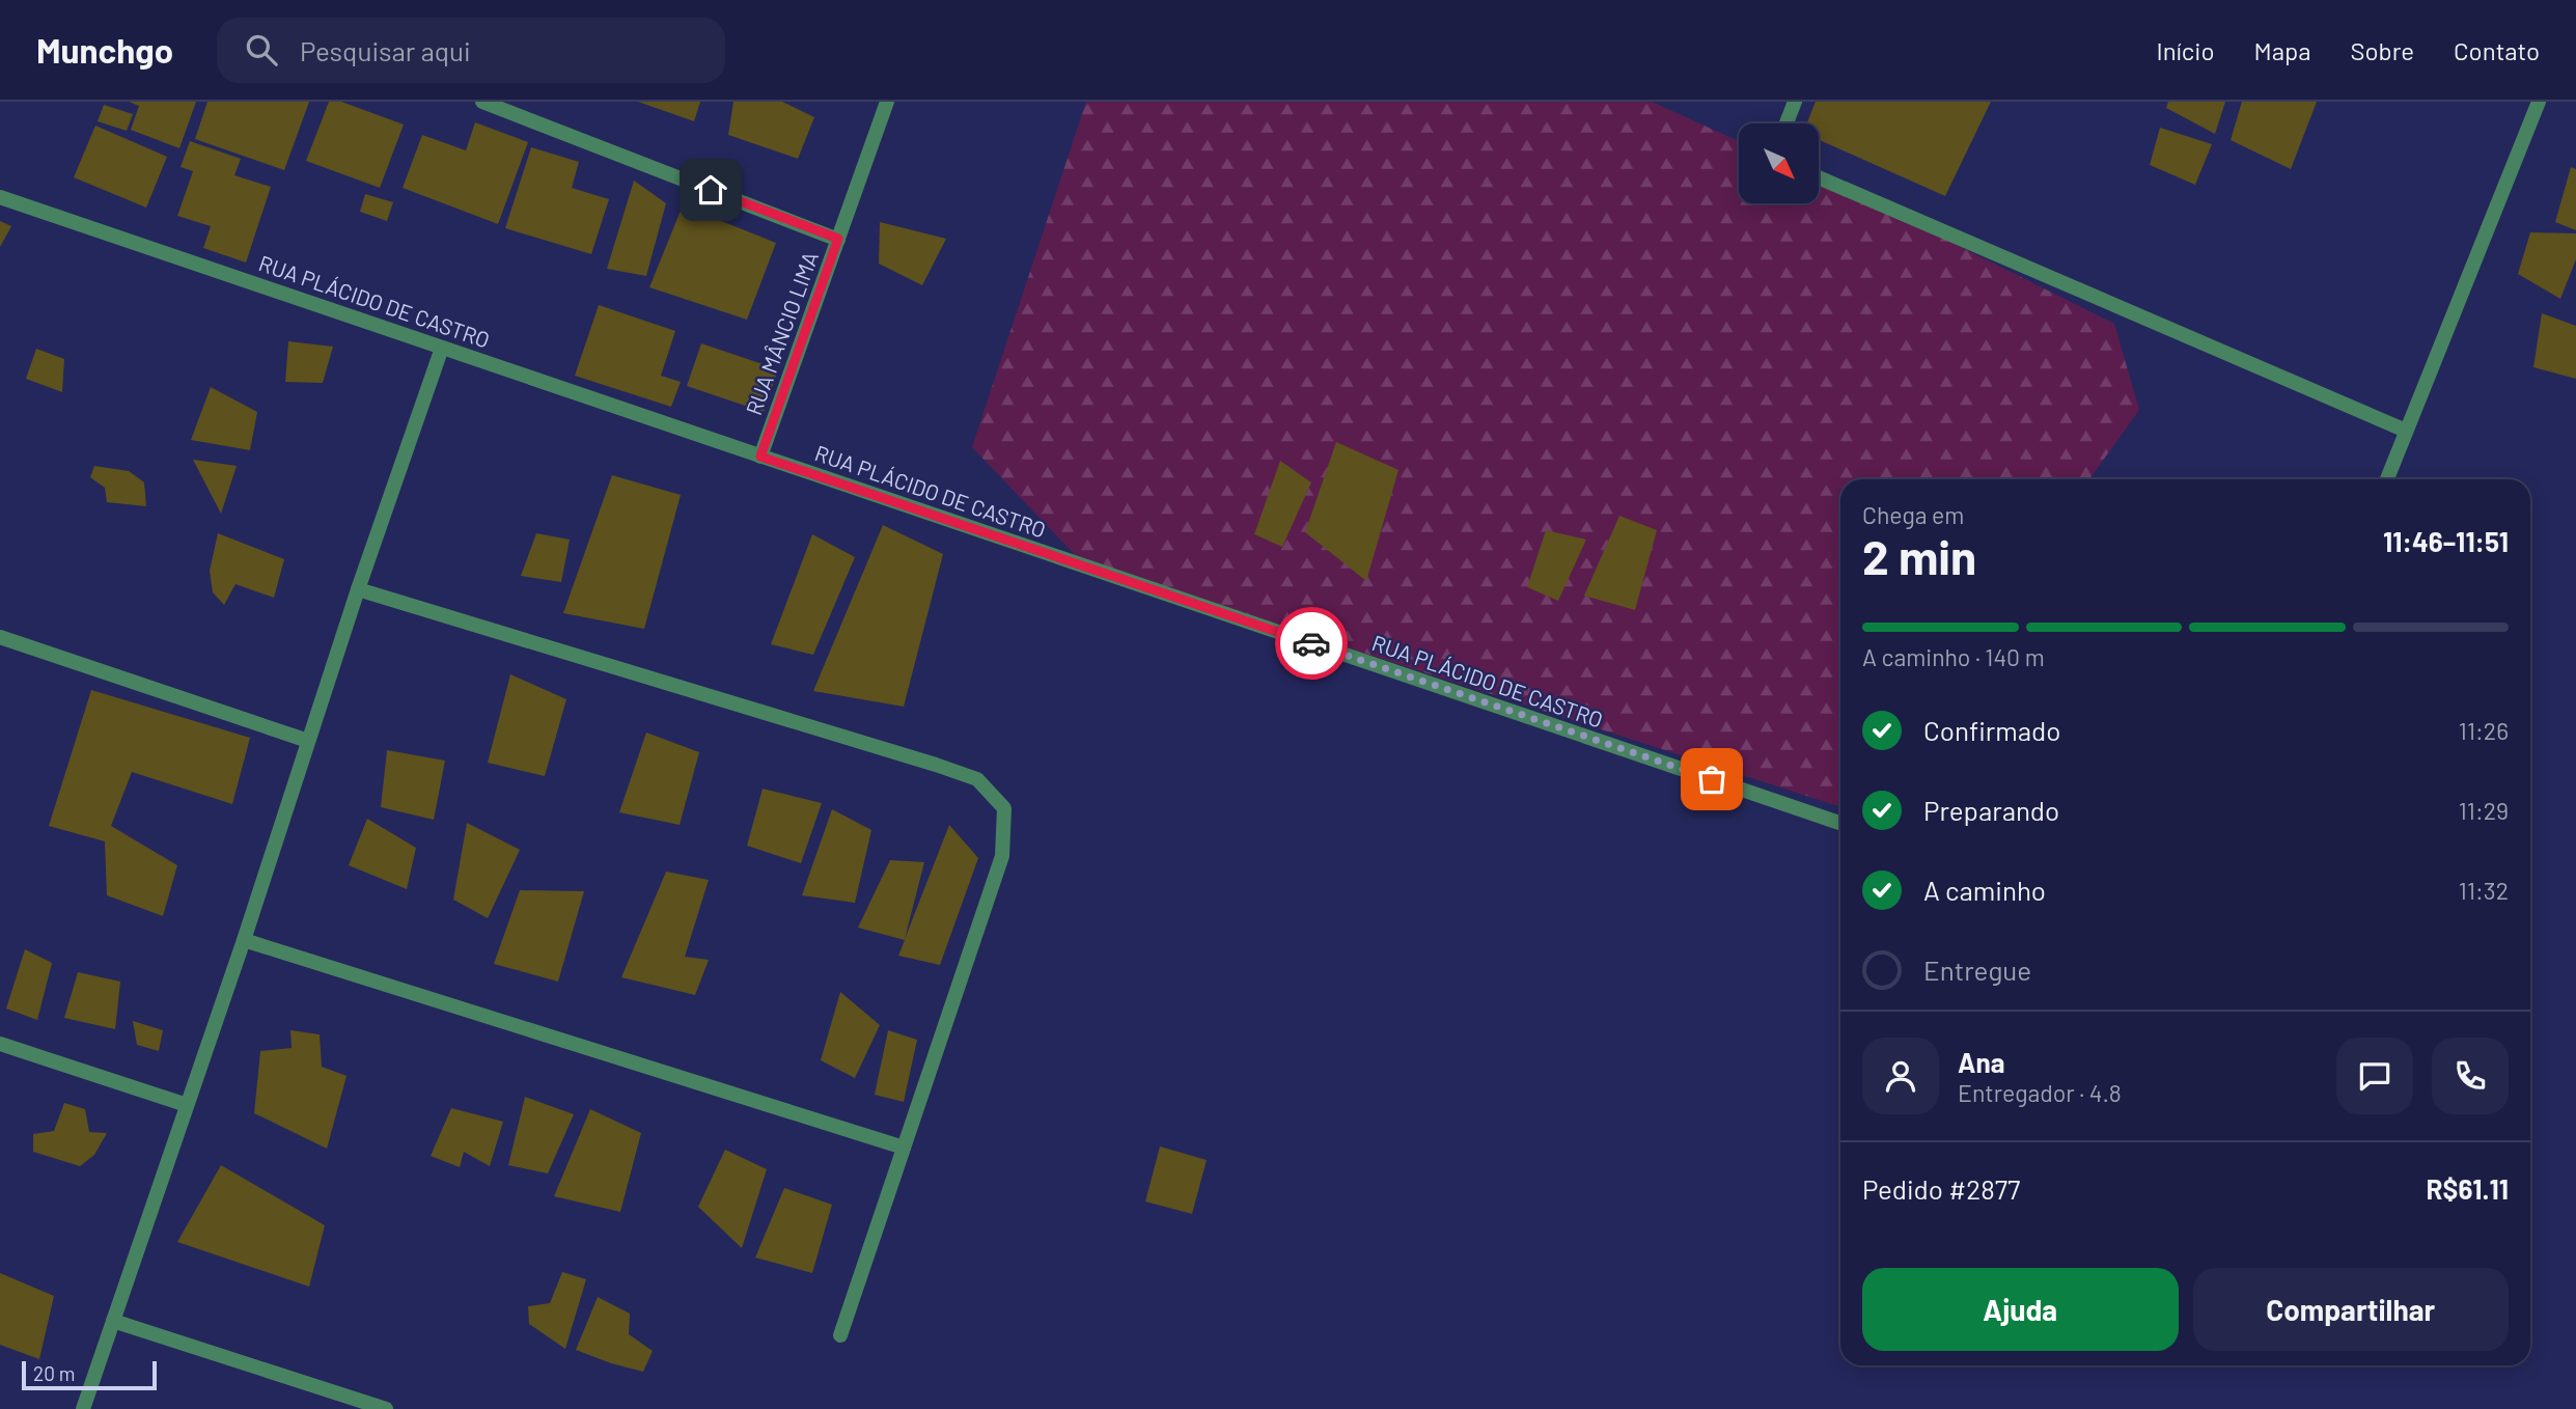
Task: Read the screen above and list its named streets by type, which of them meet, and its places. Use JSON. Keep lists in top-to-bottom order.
{
  "streets": {
    "street": ["RUA PLÁCIDO DE CASTRO", "RUA MÂNCIO LIMA"]
  },
  "crossings": [
    ["RUA PLÁCIDO DE CASTRO", "RUA MÂNCIO LIMA"]
  ],
  "scale_bar": "20 m",
  "north": "bottom right",
  "page": {
    "header": "Munchgo",
    "search": "Pesquisar aqui",
    "nav": [
      "Início",
      "Mapa",
      "Sobre",
      "Contato"
    ],
    "heading": ["2 min", "Chega em", "11:46–11:51"],
    "panel": [
      "Ana",
      "Entregador · 4.8",
      "Pedido #2877",
      "R$61.11"
    ],
    "bar": "A caminho · 140 m",
    "list": [
      ["Confirmado", "11:26"],
      ["Preparando", "11:29"],
      ["A caminho", "11:32"],
      "Entregue"
    ],
    "buttons": ["Ajuda", "Compartilhar"],
    "scale": "20 m"
  }
}
